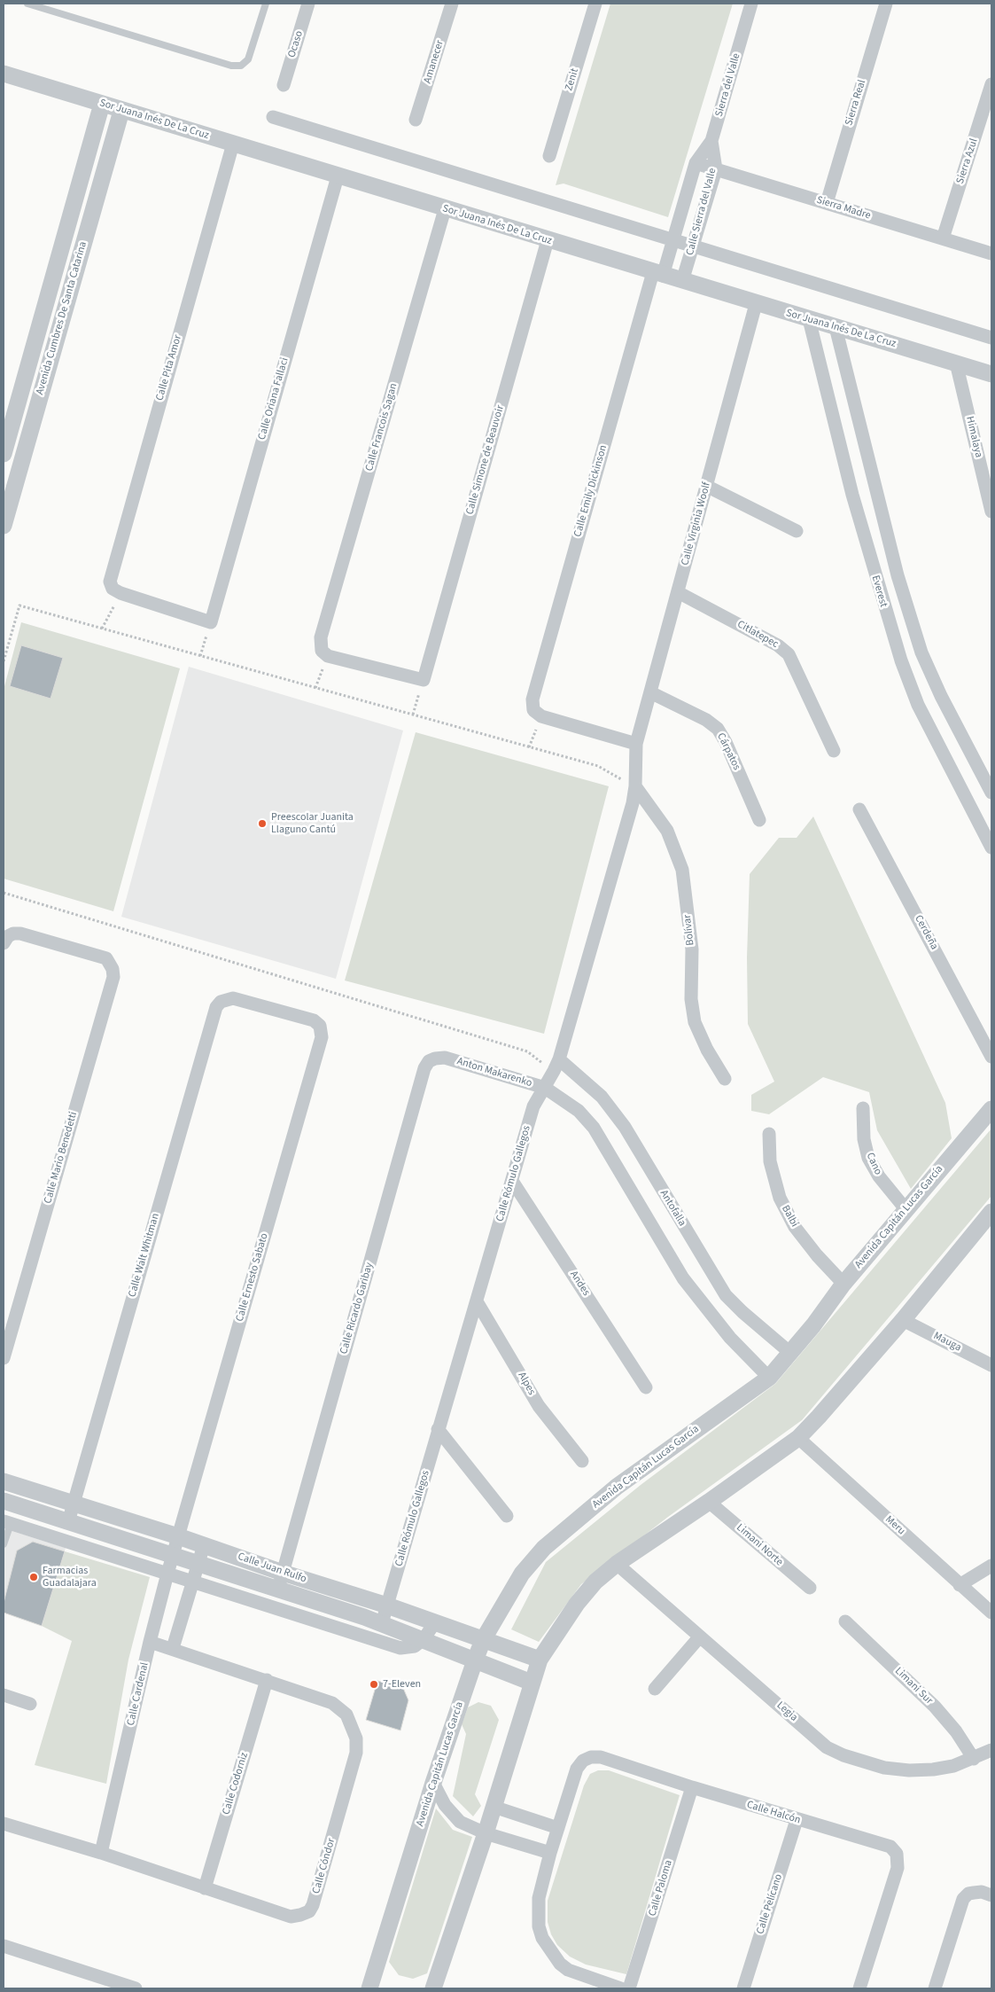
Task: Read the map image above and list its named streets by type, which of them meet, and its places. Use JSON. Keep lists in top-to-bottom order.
{
  "streets": {
    "street": [
      "Ocaso",
      "Amanecer",
      "Zenit",
      "Sierra del Valle",
      "Sierra Real",
      "Sor Juana Inés De La Cruz",
      "Sierra Azul",
      "Sierra Madre",
      "Calle Sierra del Valle",
      "Avenida Cumbres De Santa Catarina",
      "Calle Pita Amor",
      "Calle Oriana Fallaci",
      "Calle Francois Sagan",
      "Himalaya",
      "Calle Simone de Beauvoir",
      "Calle Emily Dickinson",
      "Calle Virginia Woolf",
      "Everest",
      "Citlatepec",
      "Cárpatos",
      "Bolívar",
      "Cerdeña",
      "Anton Makarenko",
      "Calle Mario Benedetti",
      "Cano",
      "Calle Rómulo Gallegos",
      "Antofalla",
      "Balbi",
      "Avenida Capitán Lucas García",
      "Calle Walt Whitman",
      "Calle Ernesto Sabato",
      "Andes",
      "Calle Ricardo Garibay",
      "Mauga",
      "Alpes",
      "Meru",
      "Limani Norte",
      "Calle Juan Rulfo",
      "Limani Sur",
      "Calle Cardenal",
      "Legia",
      "Calle Codorniz",
      "Calle Halcón",
      "Calle Cóndor",
      "Calle Paloma",
      "Calle Pelícano"
    ]
  },
  "crossings": [
    ["Sierra del Valle", "Sierra Madre"],
    ["Sierra del Valle", "Calle Sierra del Valle"],
    ["Sierra Real", "Sierra Madre"],
    ["Sor Juana Inés De La Cruz", "Calle Sierra del Valle"],
    ["Sor Juana Inés De La Cruz", "Avenida Cumbres De Santa Catarina"],
    ["Sor Juana Inés De La Cruz", "Calle Pita Amor"],
    ["Sor Juana Inés De La Cruz", "Calle Oriana Fallaci"],
    ["Sor Juana Inés De La Cruz", "Calle Francois Sagan"],
    ["Sor Juana Inés De La Cruz", "Himalaya"],
    ["Sor Juana Inés De La Cruz", "Calle Simone de Beauvoir"],
    ["Sor Juana Inés De La Cruz", "Calle Emily Dickinson"],
    ["Sor Juana Inés De La Cruz", "Calle Virginia Woolf"],
    ["Sor Juana Inés De La Cruz", "Everest"],
    ["Sierra Azul", "Sierra Madre"],
    ["Sierra Madre", "Calle Sierra del Valle"],
    ["Calle Sierra del Valle", "Calle Emily Dickinson"],
    ["Calle Emily Dickinson", "Calle Virginia Woolf"],
    ["Calle Emily Dickinson", "Calle Rómulo Gallegos"],
    ["Calle Virginia Woolf", "Citlatepec"],
    ["Calle Virginia Woolf", "Cárpatos"],
    ["Calle Virginia Woolf", "Calle Rómulo Gallegos"],
    ["Bolívar", "Calle Rómulo Gallegos"],
    ["Anton Makarenko", "Calle Rómulo Gallegos"],
    ["Anton Makarenko", "Calle Ricardo Garibay"],
    ["Cano", "Avenida Capitán Lucas García"],
    ["Calle Rómulo Gallegos", "Antofalla"],
    ["Calle Rómulo Gallegos", "Andes"],
    ["Calle Rómulo Gallegos", "Alpes"],
    ["Calle Rómulo Gallegos", "Calle Juan Rulfo"],
    ["Antofalla", "Avenida Capitán Lucas García"],
    ["Balbi", "Avenida Capitán Lucas García"],
    ["Avenida Capitán Lucas García", "Calle Juan Rulfo"],
    ["Calle Walt Whitman", "Calle Ernesto Sabato"],
    ["Calle Walt Whitman", "Calle Juan Rulfo"],
    ["Calle Ernesto Sabato", "Calle Juan Rulfo"],
    ["Calle Ernesto Sabato", "Calle Cardenal"],
    ["Calle Ricardo Garibay", "Calle Juan Rulfo"],
    ["Calle Juan Rulfo", "Calle Cardenal"],
    ["Limani Sur", "Legia"],
    ["Calle Cardenal", "Calle Cóndor"],
    ["Calle Codorniz", "Calle Cóndor"],
    ["Calle Halcón", "Calle Paloma"],
    ["Calle Halcón", "Calle Pelícano"]
  ],
  "places": ["Preescolar Juanita Llaguno Cantú", "Farmacias Guadalajara", "7-Eleven"]
}
